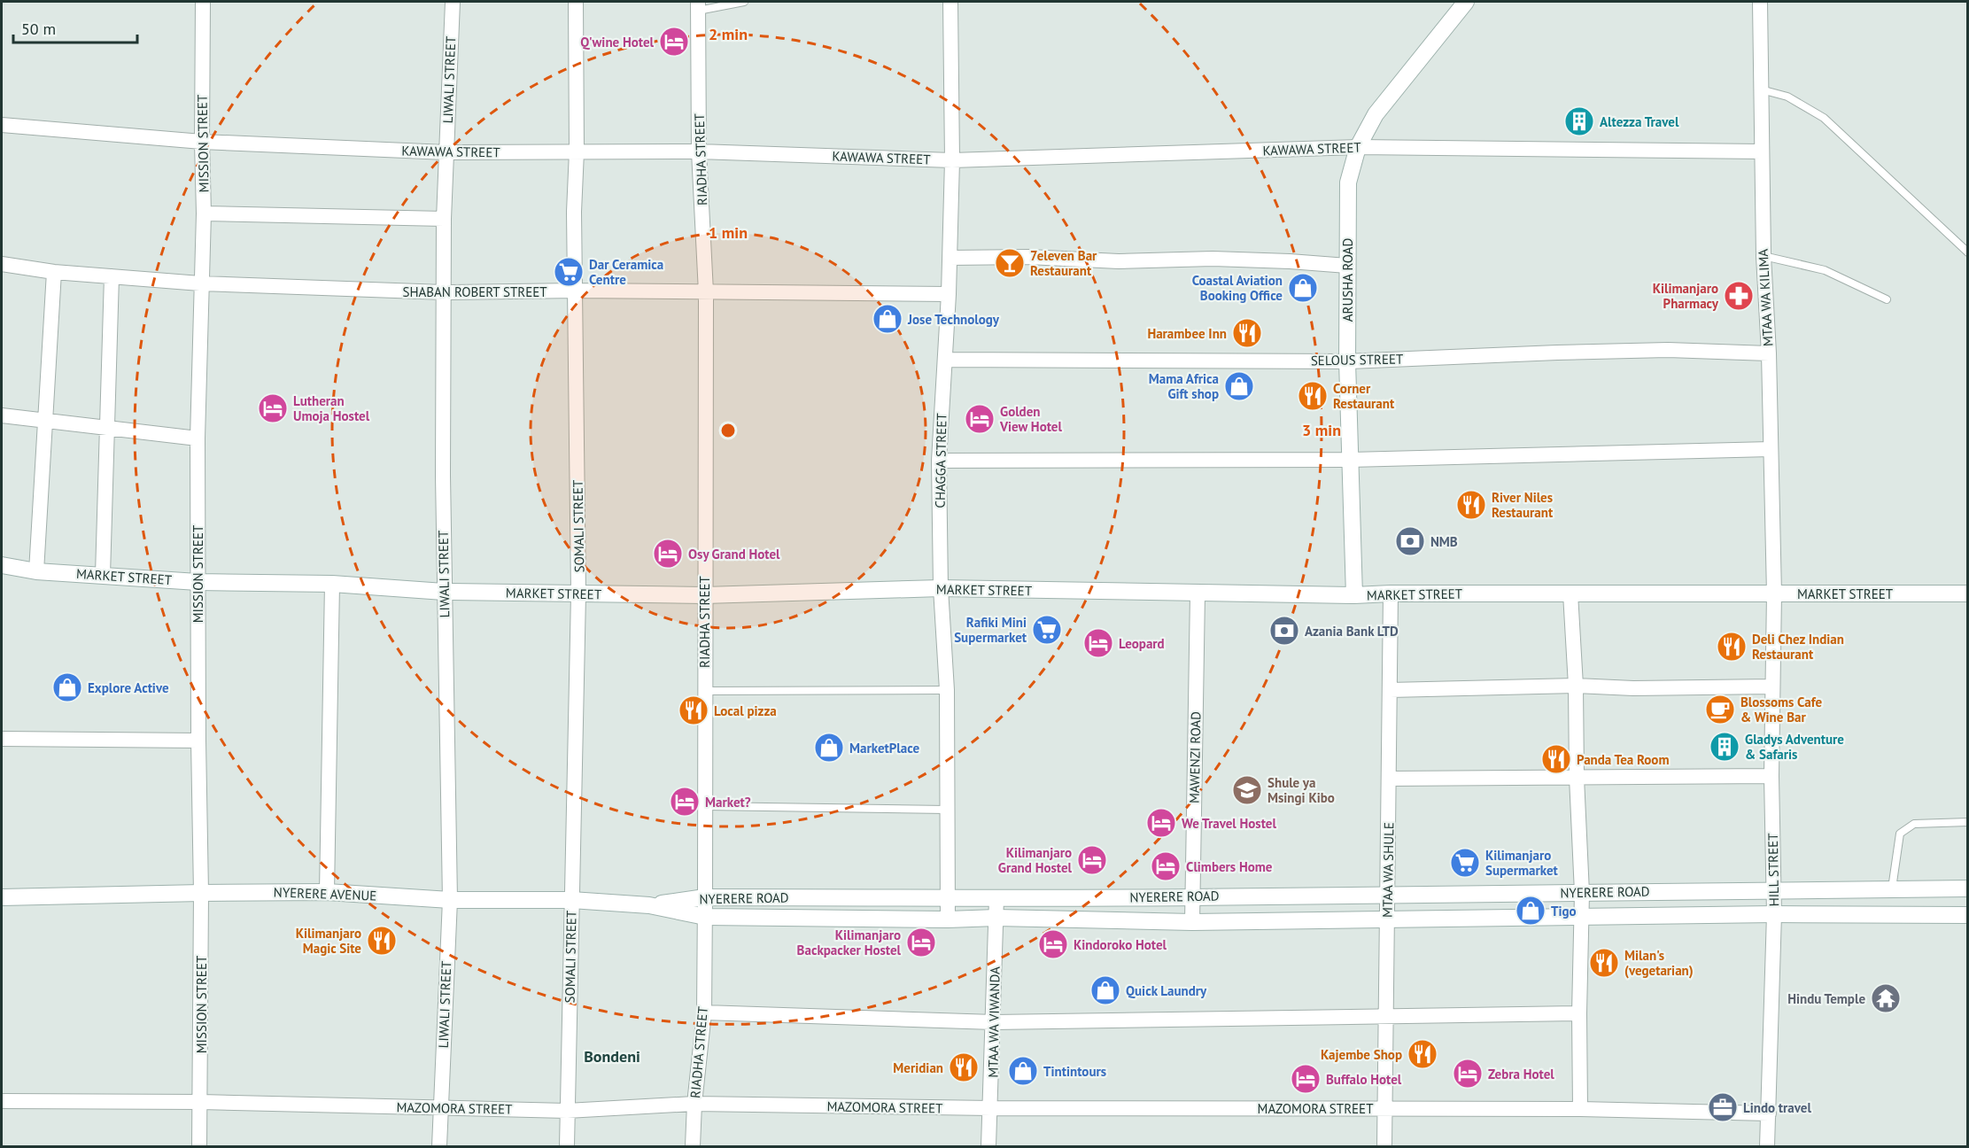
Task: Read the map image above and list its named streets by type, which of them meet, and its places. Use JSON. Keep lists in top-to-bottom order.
{
  "streets": {
    "main road": [
      "ARUSHA ROAD",
      "MARKET STREET",
      "NYERERE ROAD",
      "NYERERE AVENUE"
    ],
    "street": [
      "LIWALI STREET",
      "MISSION STREET",
      "KAWAWA STREET",
      "RIADHA STREET",
      "SHABAN ROBERT STREET",
      "MTAA WA KILIMA",
      "SELOUS STREET",
      "CHAGGA STREET",
      "SOMALI STREET",
      "MAWENZI ROAD",
      "MTAA WA SHULE",
      "HILL STREET",
      "MTAA WA VIWANDA",
      "MAZOMORA STREET"
    ]
  },
  "crossings": [
    ["LIWALI STREET", "KAWAWA STREET"],
    ["LIWALI STREET", "SHABAN ROBERT STREET"],
    ["LIWALI STREET", "MARKET STREET"],
    ["LIWALI STREET", "NYERERE AVENUE"],
    ["LIWALI STREET", "MAZOMORA STREET"],
    ["MISSION STREET", "KAWAWA STREET"],
    ["MISSION STREET", "SHABAN ROBERT STREET"],
    ["MISSION STREET", "MARKET STREET"],
    ["MISSION STREET", "NYERERE AVENUE"],
    ["MISSION STREET", "MAZOMORA STREET"],
    ["KAWAWA STREET", "RIADHA STREET"],
    ["KAWAWA STREET", "ARUSHA ROAD"],
    ["KAWAWA STREET", "MTAA WA KILIMA"],
    ["KAWAWA STREET", "CHAGGA STREET"],
    ["KAWAWA STREET", "SOMALI STREET"],
    ["RIADHA STREET", "SHABAN ROBERT STREET"],
    ["RIADHA STREET", "MARKET STREET"],
    ["RIADHA STREET", "NYERERE ROAD"],
    ["RIADHA STREET", "MAZOMORA STREET"],
    ["ARUSHA ROAD", "SELOUS STREET"],
    ["ARUSHA ROAD", "MARKET STREET"],
    ["SHABAN ROBERT STREET", "CHAGGA STREET"],
    ["SHABAN ROBERT STREET", "SOMALI STREET"],
    ["MTAA WA KILIMA", "SELOUS STREET"],
    ["MTAA WA KILIMA", "MARKET STREET"],
    ["MTAA WA KILIMA", "HILL STREET"],
    ["SELOUS STREET", "CHAGGA STREET"],
    ["CHAGGA STREET", "MARKET STREET"],
    ["CHAGGA STREET", "NYERERE ROAD"],
    ["SOMALI STREET", "MARKET STREET"],
    ["SOMALI STREET", "NYERERE AVENUE"],
    ["SOMALI STREET", "MAZOMORA STREET"],
    ["MARKET STREET", "MAWENZI ROAD"],
    ["MARKET STREET", "MTAA WA SHULE"],
    ["MARKET STREET", "HILL STREET"],
    ["MAWENZI ROAD", "NYERERE ROAD"],
    ["MTAA WA SHULE", "NYERERE ROAD"],
    ["MTAA WA SHULE", "MAZOMORA STREET"],
    ["HILL STREET", "NYERERE ROAD"],
    ["HILL STREET", "MAZOMORA STREET"],
    ["NYERERE ROAD", "NYERERE AVENUE"],
    ["NYERERE ROAD", "MTAA WA VIWANDA"],
    ["MTAA WA VIWANDA", "MAZOMORA STREET"]
  ],
  "districts": ["Bondeni"],
  "places": {
    "hotel": [
      "Q'wine Hotel",
      "Lutheran Umoja Hostel",
      "Golden View Hotel",
      "Osy Grand Hotel",
      "Leopard",
      "Market?",
      "We Travel Hostel",
      "Kilimanjaro Grand Hostel",
      "Climbers Home",
      "Kilimanjaro Backpacker Hostel",
      "Kindoroko Hotel",
      "Zebra Hotel",
      "Buffalo Hotel"
    ],
    "building": ["Altezza Travel", "Gladys Adventure & Safaris"],
    "bar": ["7eleven Bar Restaurant"],
    "supermarket": ["Dar Ceramica Centre", "Rafiki Mini Supermarket", "Kilimanjaro Supermarket"],
    "shop": [
      "Coastal Aviation Booking Office",
      "Jose Technology",
      "Mama Africa Gift shop",
      "Explore Active",
      "MarketPlace",
      "Tigo",
      "Quick Laundry",
      "Tintintours"
    ],
    "pharmacy": ["Kilimanjaro Pharmacy"],
    "restaurant": [
      "Harambee Inn",
      "Corner Restaurant",
      "River Niles Restaurant",
      "Deli Chez Indian Restaurant",
      "Local pizza",
      "Panda Tea Room",
      "Kilimanjaro Magic Site",
      "Milan's (vegetarian)",
      "Kajembe Shop",
      "Meridian"
    ],
    "bank": ["NMB", "Azania Bank LTD"],
    "cafe": ["Blossoms Cafe & Wine Bar"],
    "school or university": ["Shule ya Msingi Kibo"],
    "temple": ["Hindu Temple"],
    "office": ["Lindo travel"]
  },
  "scale_bar": "50 m",
  "rings": ["2 min", "1 min", "3 min"]
}
